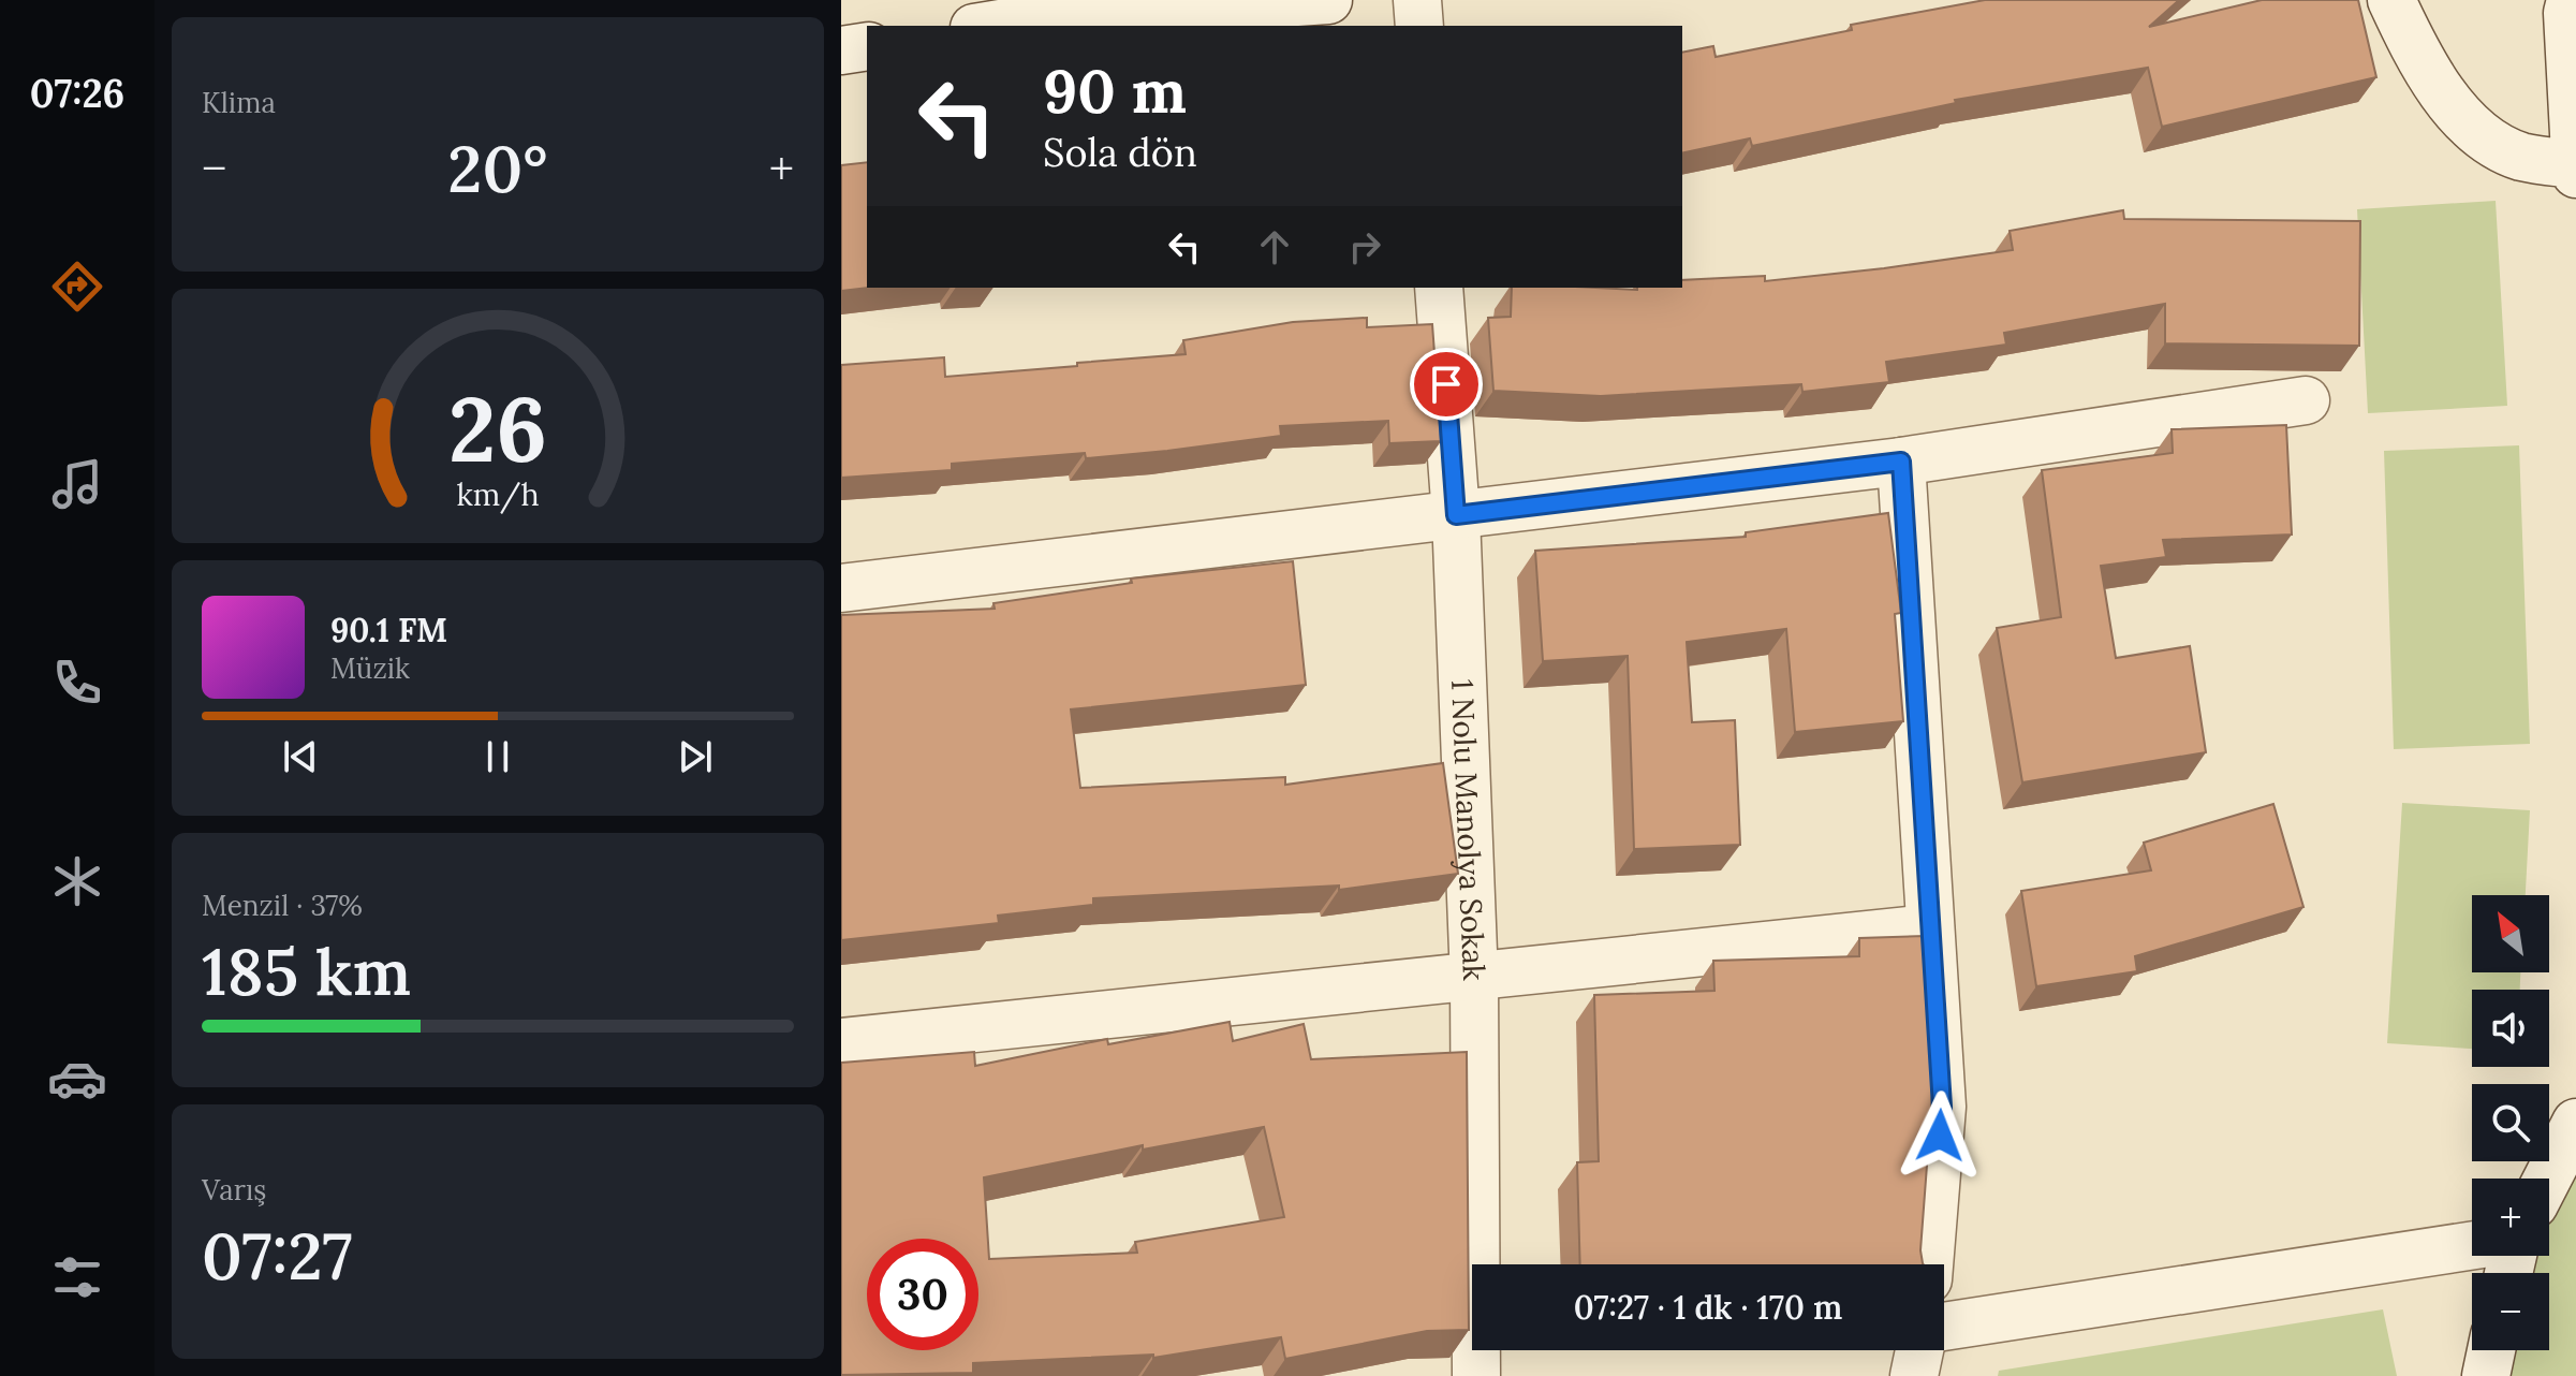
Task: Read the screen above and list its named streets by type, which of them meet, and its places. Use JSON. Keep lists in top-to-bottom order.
{
  "streets": {
    "street": ["1 Nolu Manolya Sokak"]
  },
  "north": "top left",
  "page": {
    "tabs": "07:26",
    "tile": [
      "Klima",
      ["Menzil · 37%", "185 km"],
      ["Varış", "07:27"]
    ],
    "turn": ["90 m", "Sola dön"],
    "heat": ["−", "20°", "+"],
    "song": ["90.1 FM", "Müzik"],
    "map_buttons": ["+", "−"],
    "limit": "30",
    "trip": "07:27 · 1 dk · 170 m",
    "gauge": ["26", "km/h"]
  }
}
